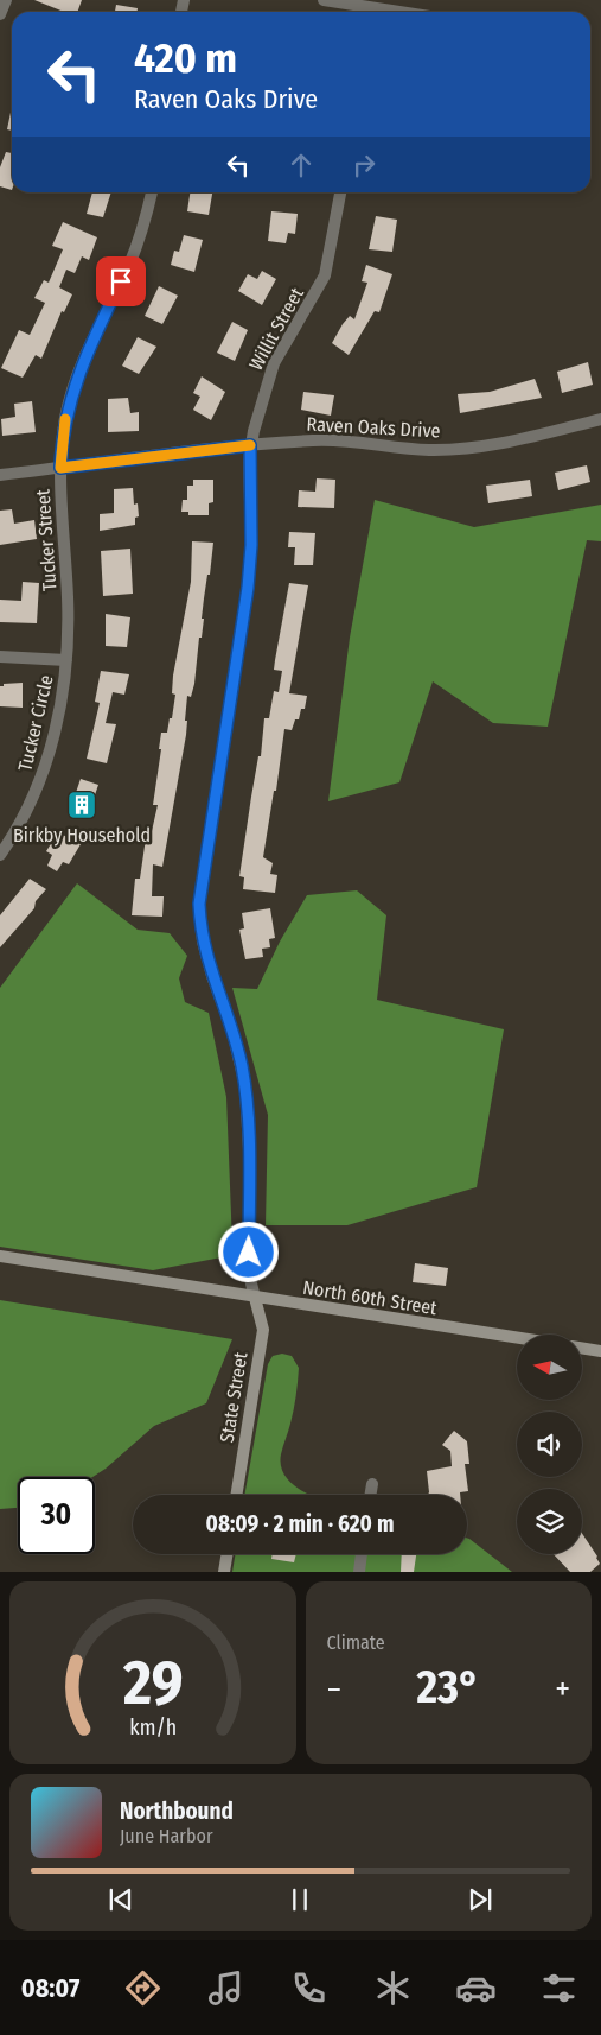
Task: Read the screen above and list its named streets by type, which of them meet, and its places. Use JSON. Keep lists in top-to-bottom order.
{
  "streets": {
    "main road": ["North 60th Street", "State Street"],
    "street": [
      "Willit Street",
      "Raven Oaks Drive",
      "Tucker Street",
      "Tucker Circle"
    ]
  },
  "crossings": [
    ["Willit Street", "Raven Oaks Drive"],
    ["Willit Street", "North 60th Street"],
    ["Willit Street", "State Street"],
    ["Raven Oaks Drive", "Tucker Street"],
    ["Tucker Street", "Tucker Circle"],
    ["North 60th Street", "State Street"]
  ],
  "places": {
    "building": ["Birkby Household"]
  },
  "north": "left",
  "page": {
    "turn": ["420 m", "Raven Oaks Drive"],
    "limit": "30",
    "trip": "08:09 · 2 min · 620 m",
    "tile": "Climate",
    "heat": ["−", "23°", "+"],
    "song": ["Northbound", "June Harbor"],
    "tabs": "08:07",
    "gauge": ["29", "km/h"]
  }
}
